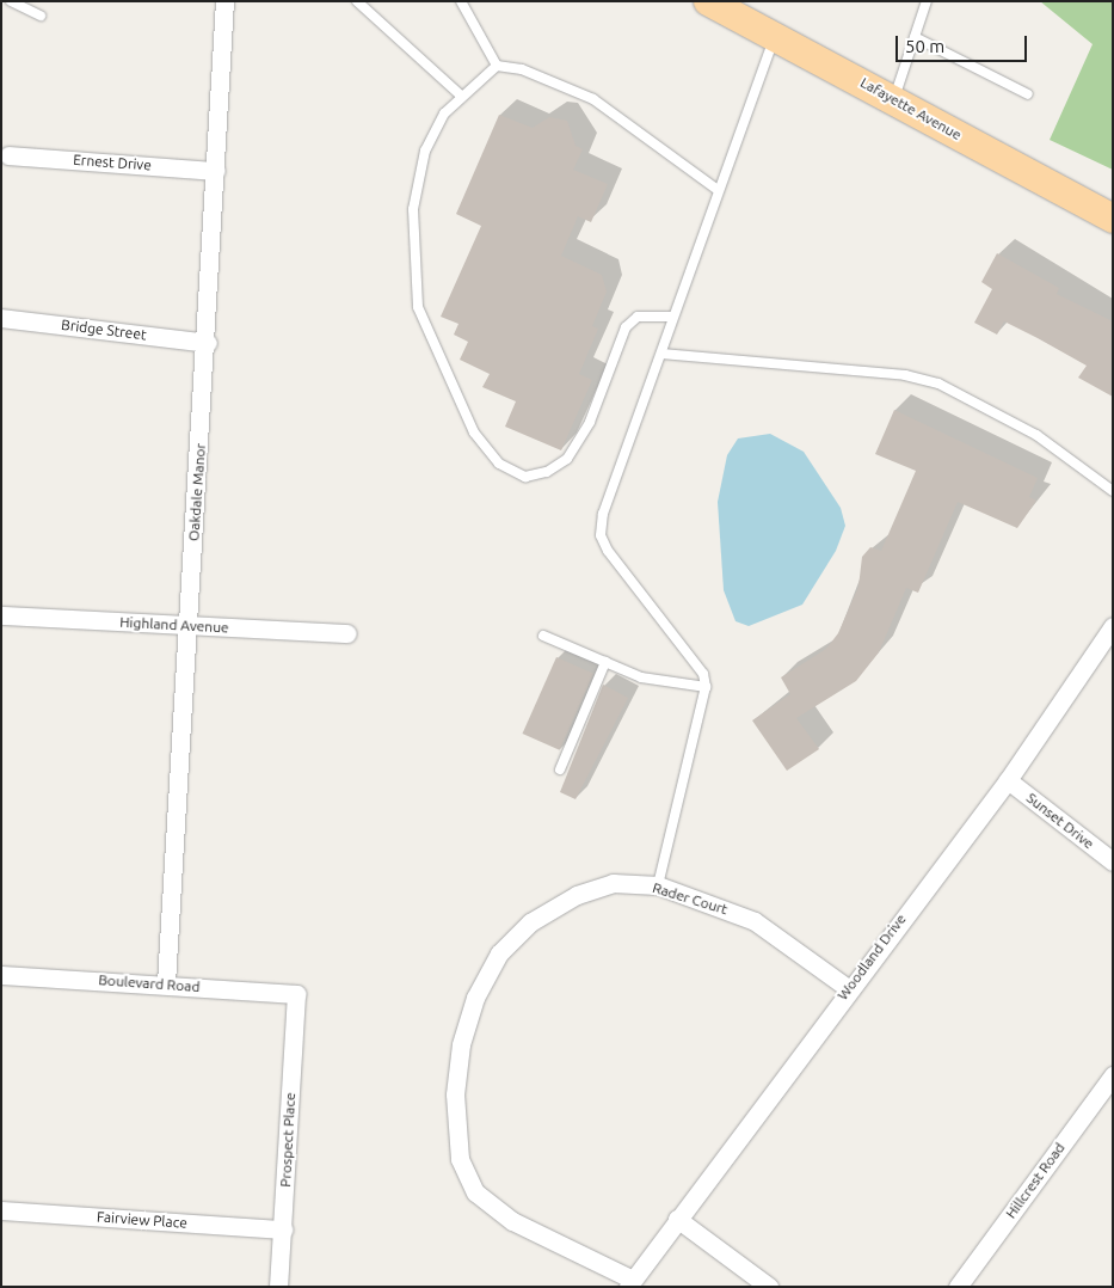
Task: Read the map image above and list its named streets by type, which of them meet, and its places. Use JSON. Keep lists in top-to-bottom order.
{
  "streets": {
    "main road": ["Lafayette Avenue"],
    "street": [
      "Ernest Drive",
      "Bridge Street",
      "Oakdale Manor",
      "Highland Avenue",
      "Sunset Drive",
      "Rader Court",
      "Woodland Drive",
      "Boulevard Road",
      "Prospect Place",
      "Hillcrest Road",
      "Fairview Place"
    ]
  },
  "crossings": [
    ["Ernest Drive", "Oakdale Manor"],
    ["Bridge Street", "Oakdale Manor"],
    ["Oakdale Manor", "Highland Avenue"],
    ["Oakdale Manor", "Boulevard Road"],
    ["Sunset Drive", "Woodland Drive"],
    ["Rader Court", "Woodland Drive"],
    ["Boulevard Road", "Prospect Place"],
    ["Prospect Place", "Fairview Place"]
  ],
  "scale_bar": "50 m"
}
